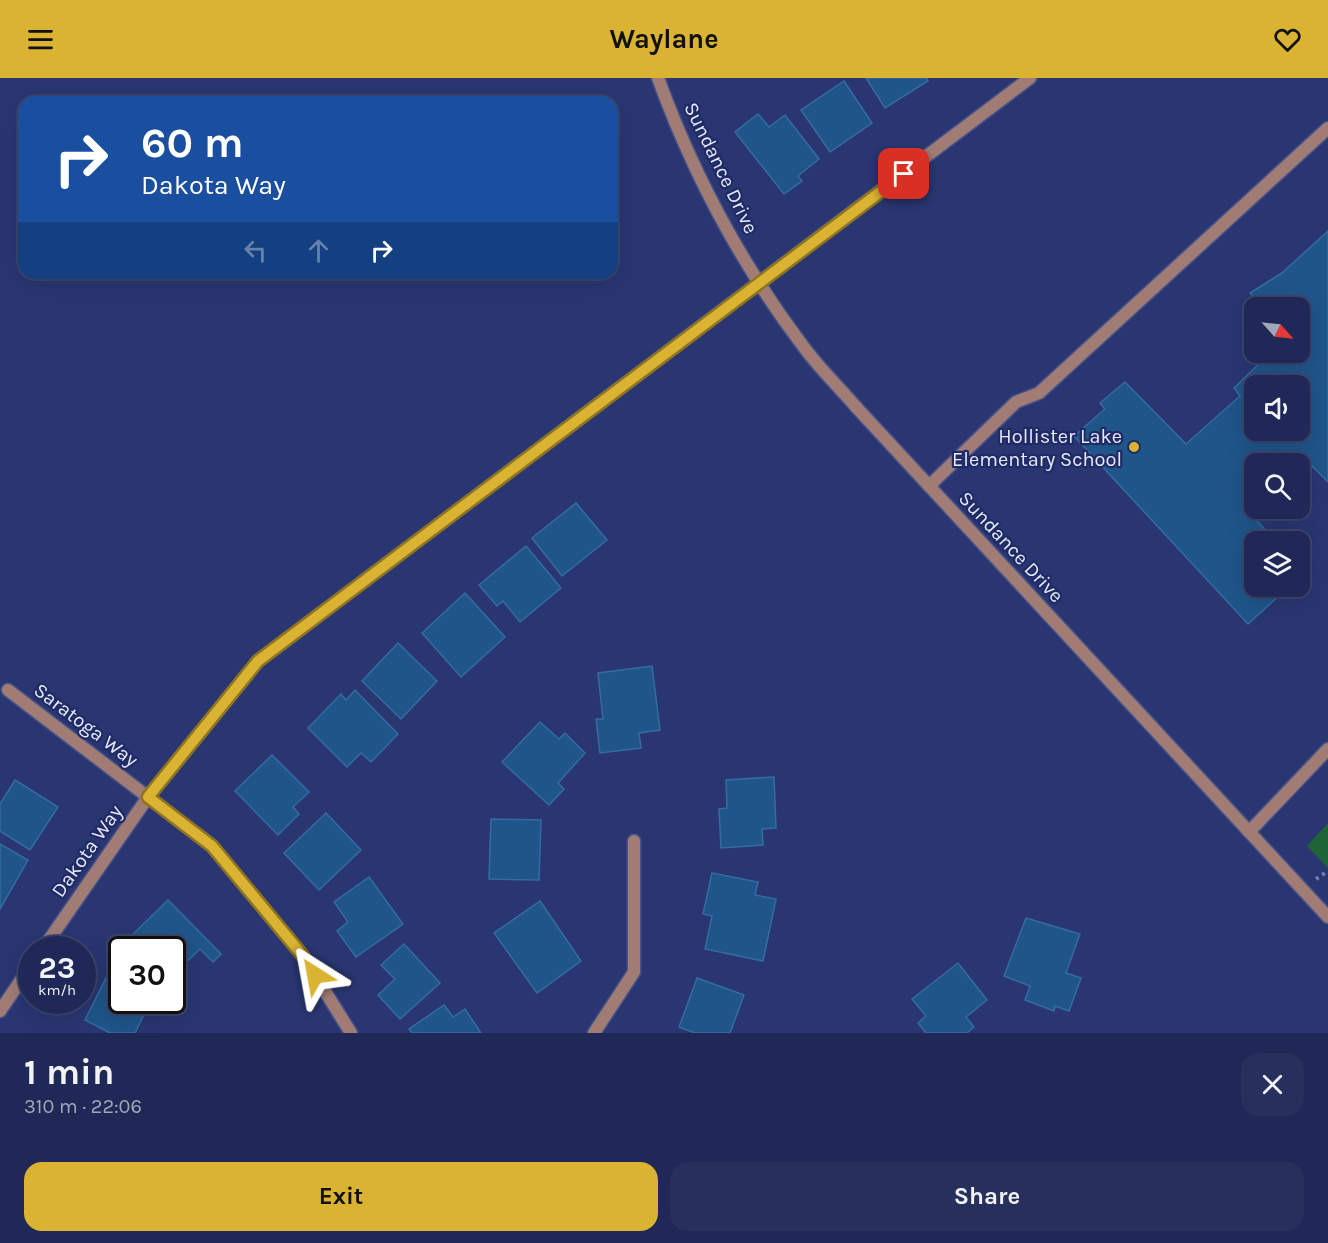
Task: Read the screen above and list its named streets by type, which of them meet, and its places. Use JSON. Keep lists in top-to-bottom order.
{
  "streets": {
    "street": ["Sundance Drive", "Saratoga Way", "Dakota Way"]
  },
  "crossings": [
    ["Sundance Drive", "Dakota Way"],
    ["Saratoga Way", "Dakota Way"]
  ],
  "places": ["Hollister Lake Elementary School"],
  "north": "bottom right",
  "page": {
    "header": "Waylane",
    "turn": ["60 m", "Dakota Way"],
    "speed": "23 km/h",
    "limit": "30",
    "heading": ["1 min", "310 m · 22:06"],
    "buttons": ["Exit", "Share"]
  }
}
